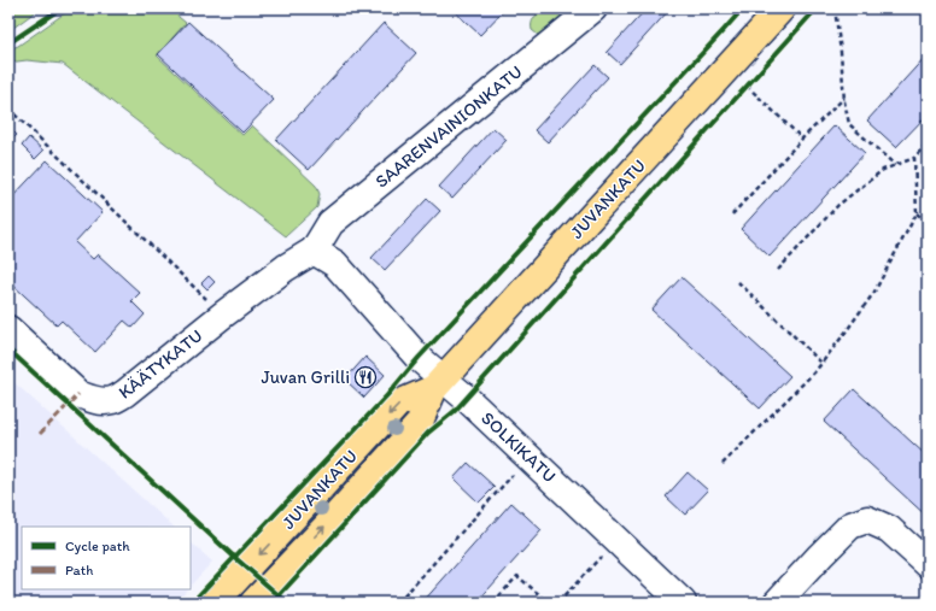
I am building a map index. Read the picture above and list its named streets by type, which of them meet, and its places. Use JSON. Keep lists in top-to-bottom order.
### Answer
{
  "streets": {
    "main road": ["JUVANKATU"],
    "street": ["SAARENVAINIONKATU", "KÄÄTYKATU", "SOLKIKATU"]
  },
  "crossings": [
    ["SAARENVAINIONKATU", "KÄÄTYKATU"],
    ["SAARENVAINIONKATU", "SOLKIKATU"],
    ["JUVANKATU", "SOLKIKATU"],
    ["KÄÄTYKATU", "SOLKIKATU"]
  ],
  "places": {
    "restaurant": ["Juvan Grilli"]
  },
  "legend": ["Cycle path", "Path"]
}
